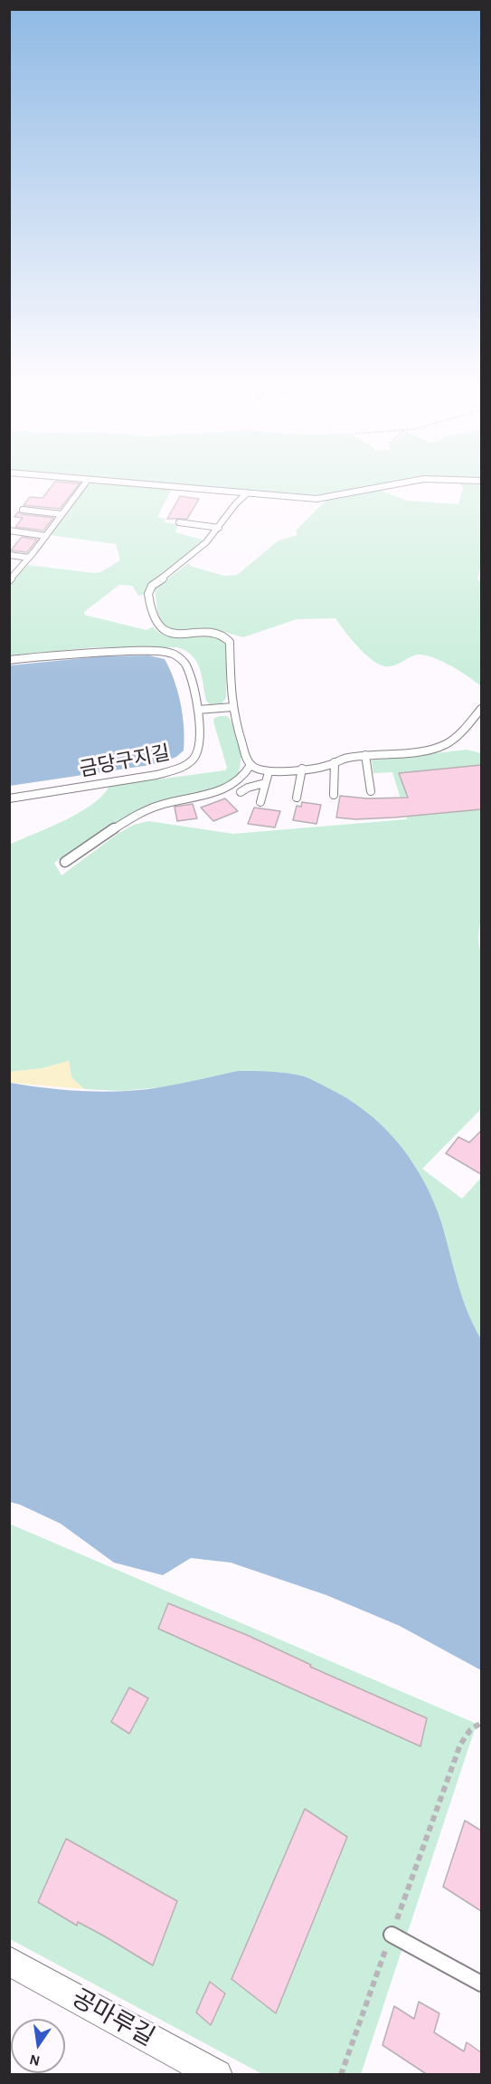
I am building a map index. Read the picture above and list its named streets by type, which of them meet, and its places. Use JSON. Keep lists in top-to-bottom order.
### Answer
{
  "streets": {
    "street": ["공마루길"],
    "lane": ["금당구지길"]
  },
  "north": "bottom"
}
